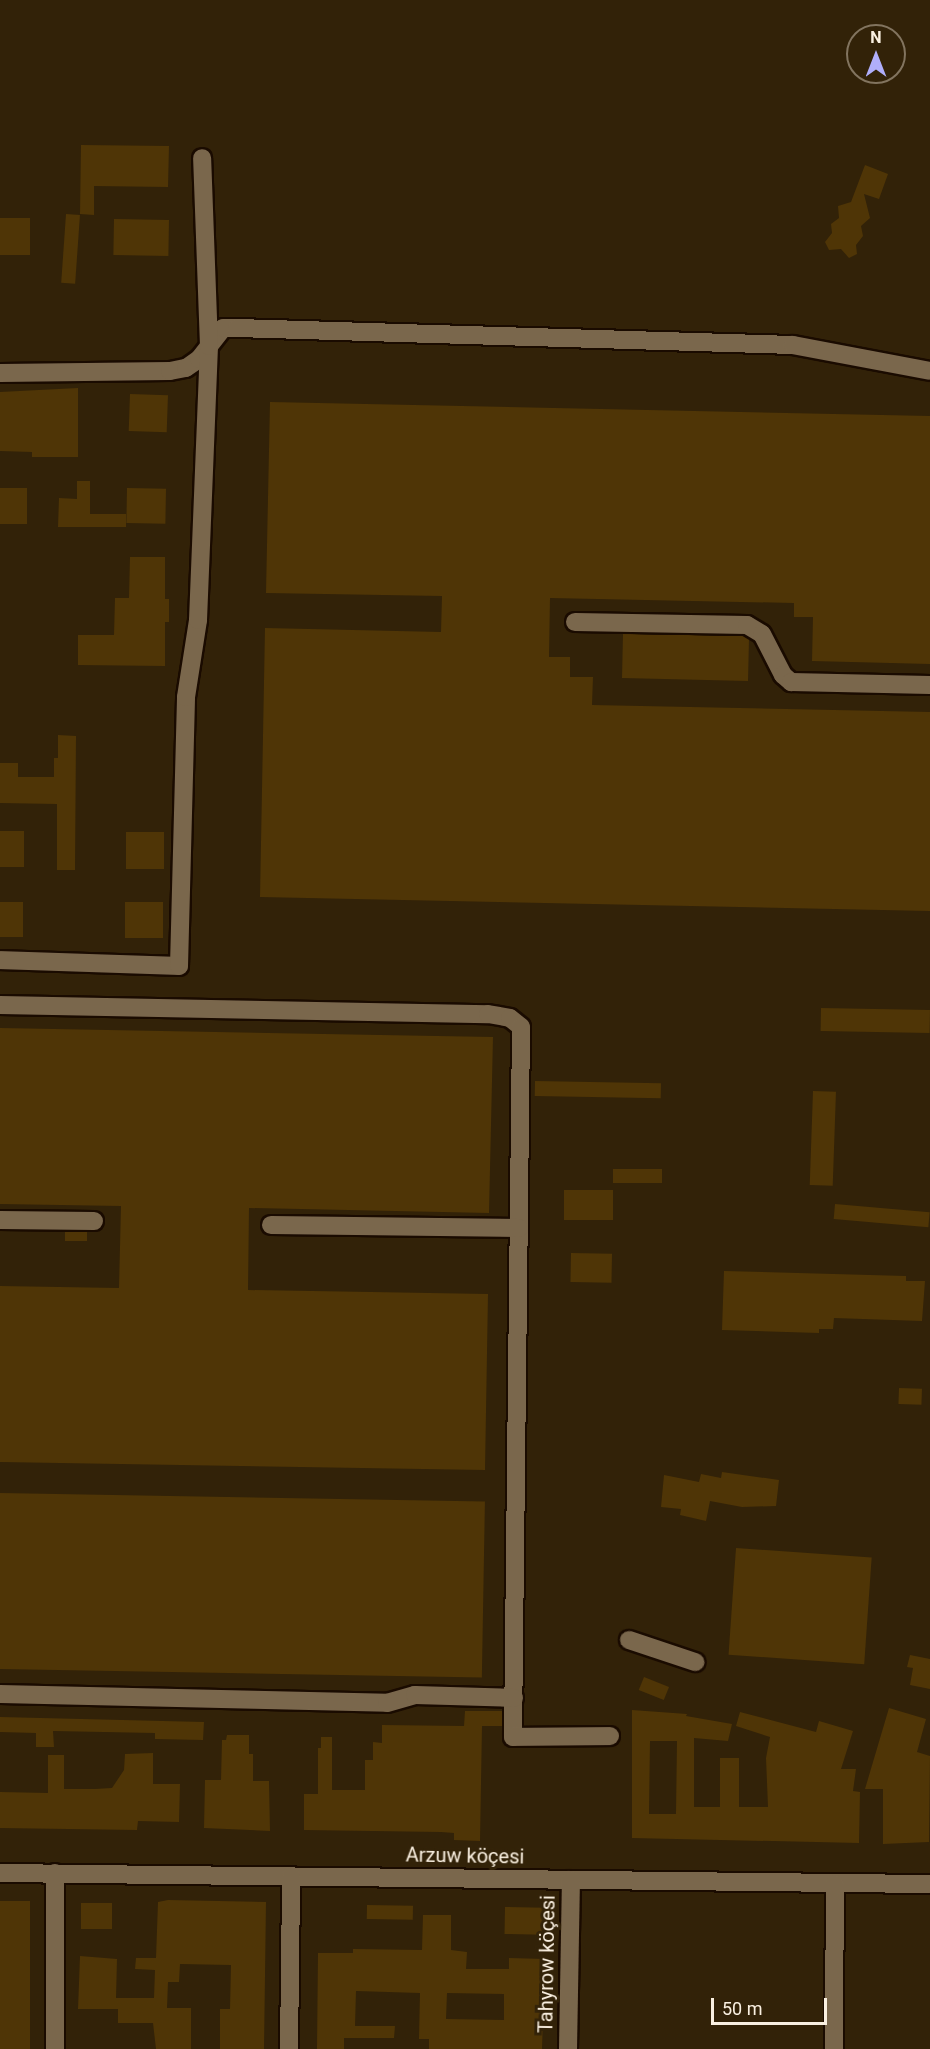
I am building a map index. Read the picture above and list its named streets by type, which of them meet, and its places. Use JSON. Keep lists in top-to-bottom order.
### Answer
{
  "streets": {
    "street": ["Arzuw köçesi", "Tahyrow köçesi"]
  },
  "crossings": [
    ["Arzuw köçesi", "Tahyrow köçesi"]
  ],
  "scale_bar": "50 m",
  "north": "top"
}
